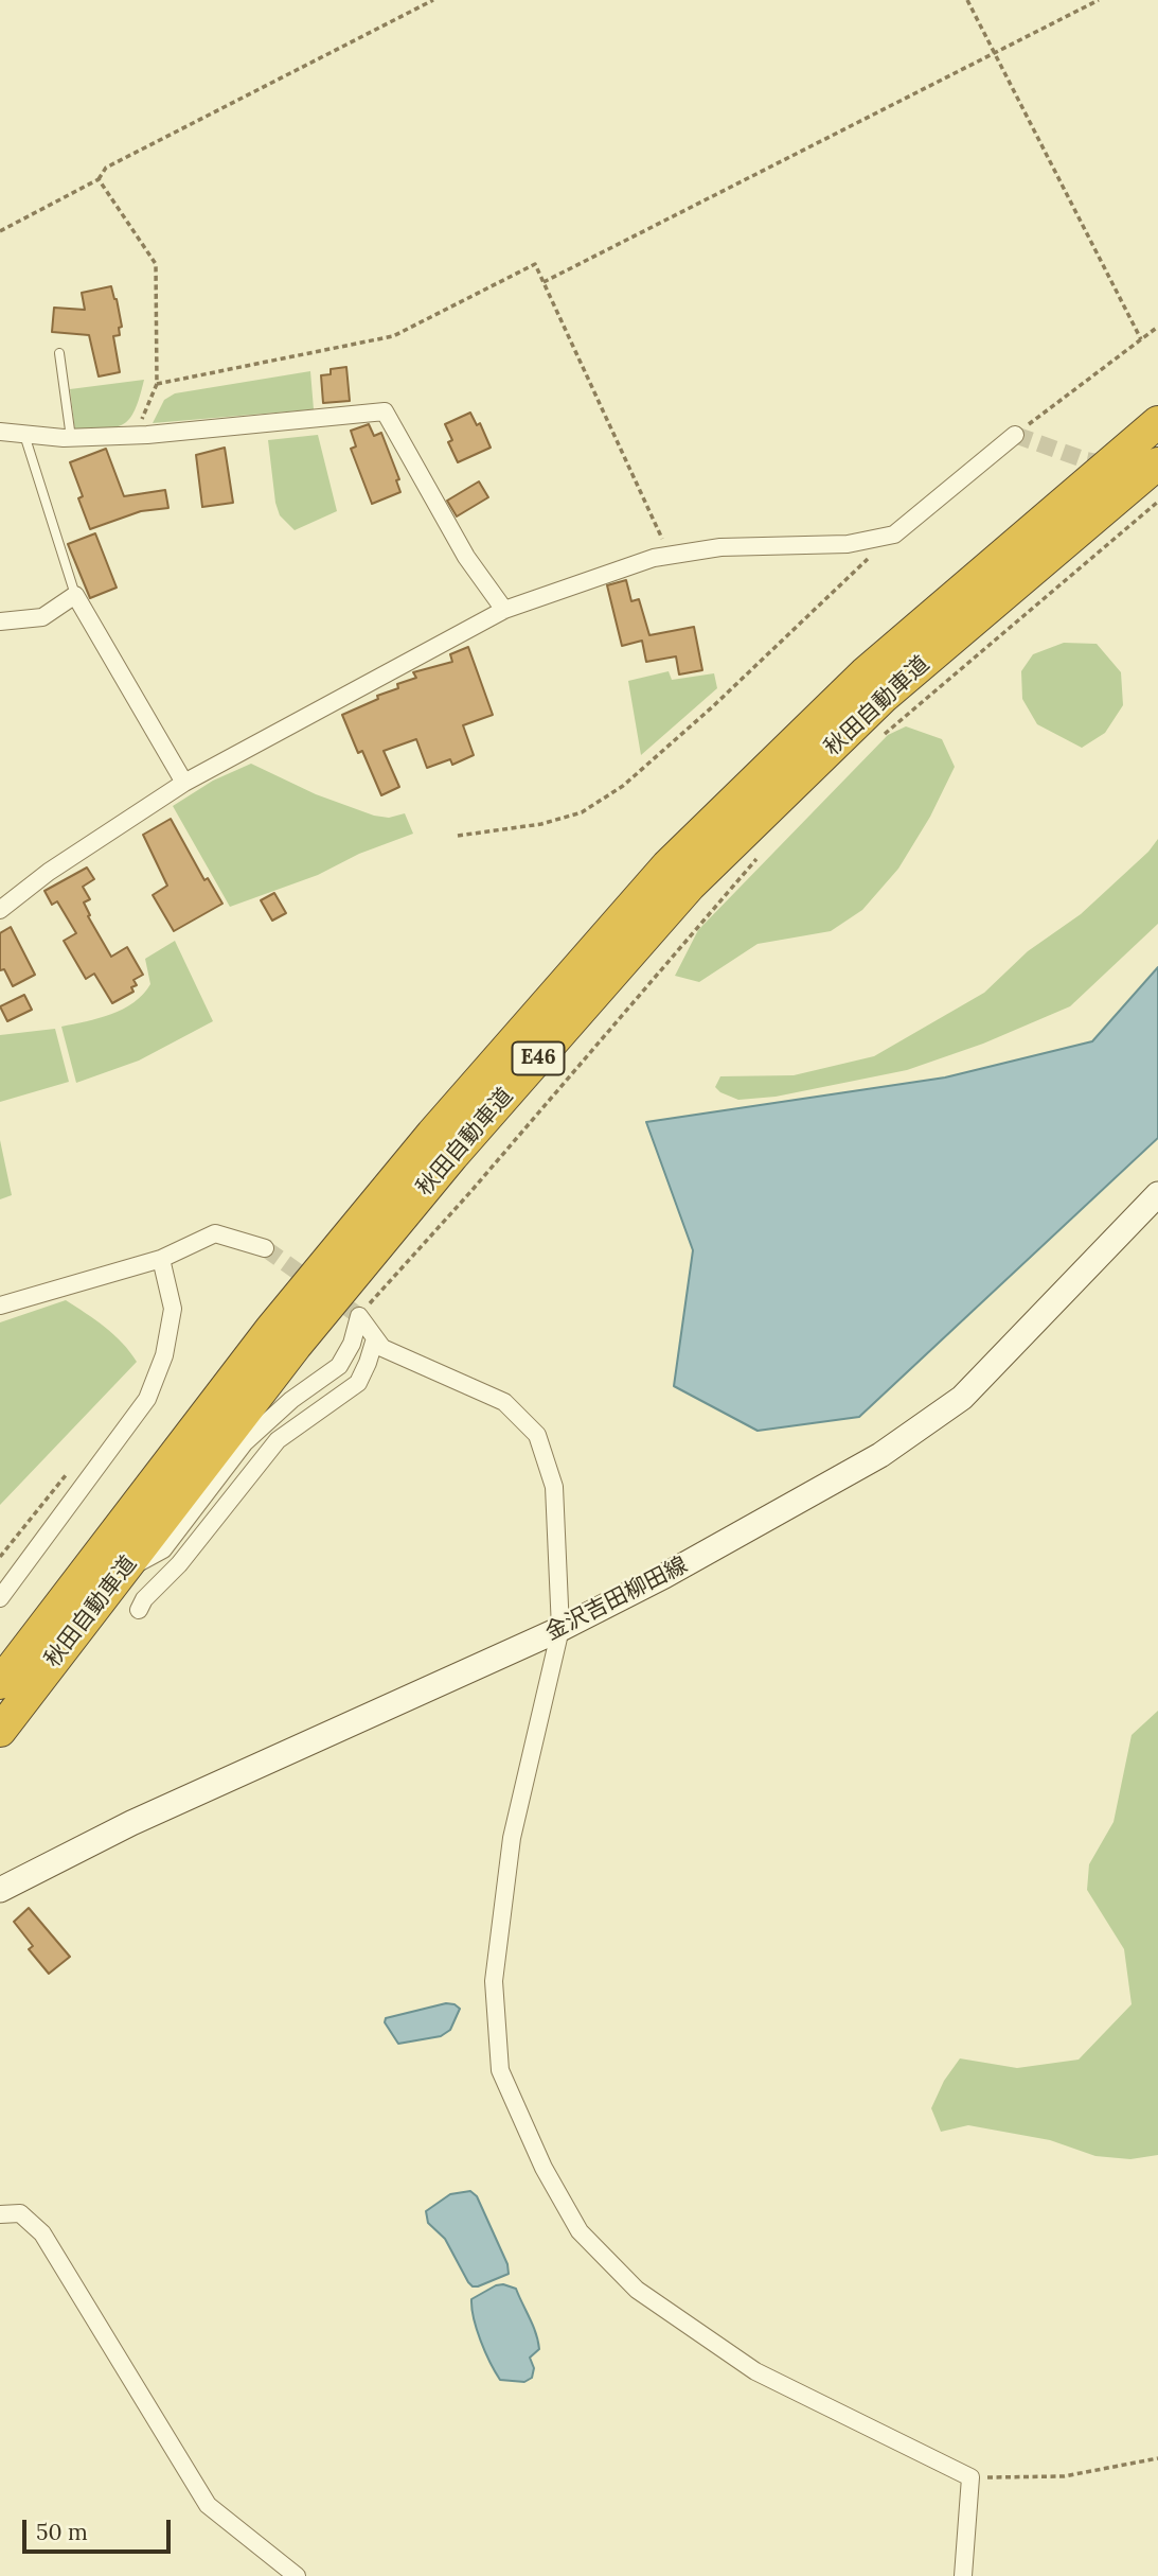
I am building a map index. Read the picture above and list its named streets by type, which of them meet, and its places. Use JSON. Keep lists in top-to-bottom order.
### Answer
{
  "streets": {
    "highway": ["秋田自動車道", "E46"],
    "main road": ["金沢吉田柳田線"]
  },
  "scale_bar": "50 m"
}
